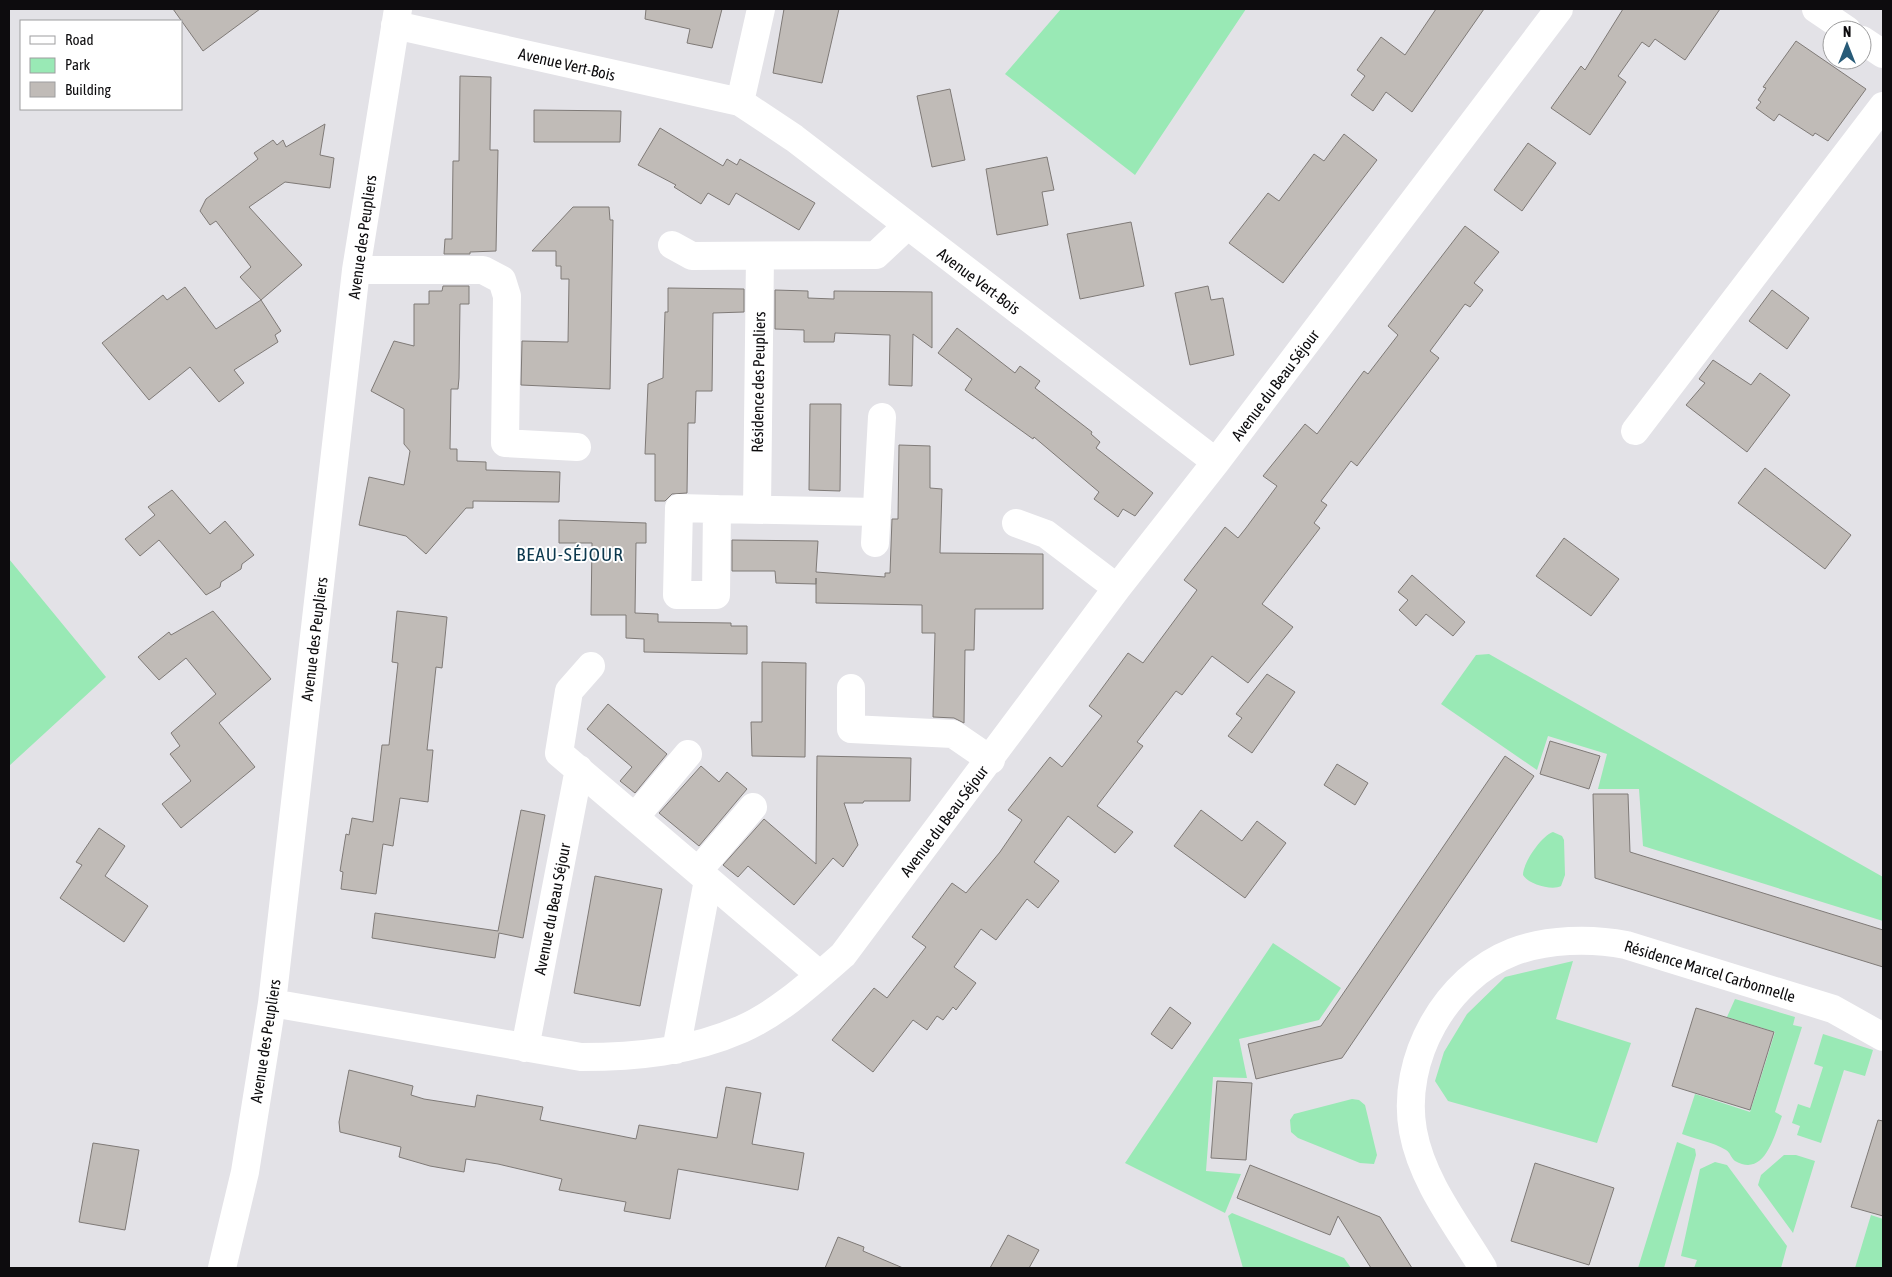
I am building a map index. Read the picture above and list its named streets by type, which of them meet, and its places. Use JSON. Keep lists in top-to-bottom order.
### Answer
{
  "streets": {
    "street": [
      "Avenue Vert-Bois",
      "Avenue des Peupliers",
      "Résidence des Peupliers",
      "Avenue du Beau Séjour",
      "Résidence Marcel Carbonnelle"
    ]
  },
  "crossings": [
    ["Avenue Vert-Bois", "Avenue des Peupliers"],
    ["Avenue Vert-Bois", "Avenue du Beau Séjour"],
    ["Avenue des Peupliers", "Avenue du Beau Séjour"]
  ],
  "districts": ["BEAU-SÉJOUR"],
  "legend": ["Road", "Park", "Building"],
  "north": "top"
}
